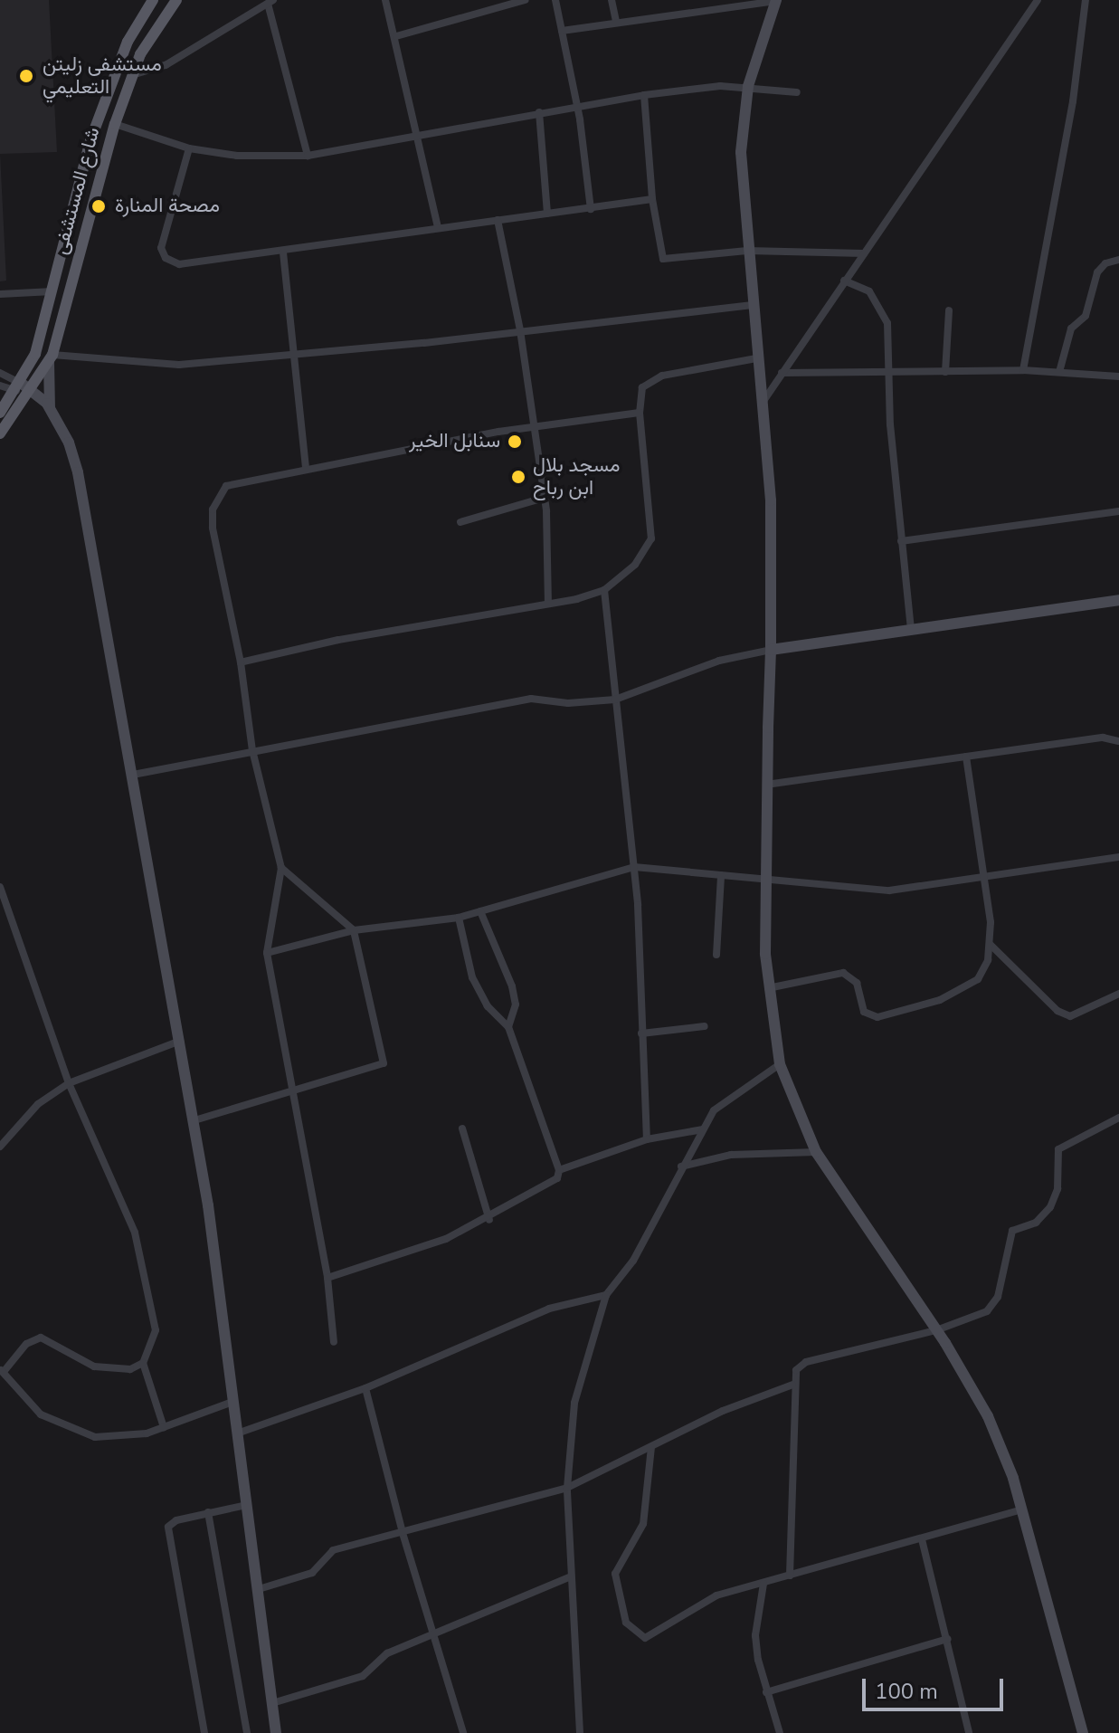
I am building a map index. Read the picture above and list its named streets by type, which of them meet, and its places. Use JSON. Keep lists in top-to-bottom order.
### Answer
{
  "streets": {
    "main road": ["شارع المستشفى"]
  },
  "places": [
    "مستشفى زليتن التعليمي",
    "مصحة المنارة",
    "سنابل الخير",
    "مسجد بلال ابن رباح"
  ],
  "scale_bar": "100 m"
}
